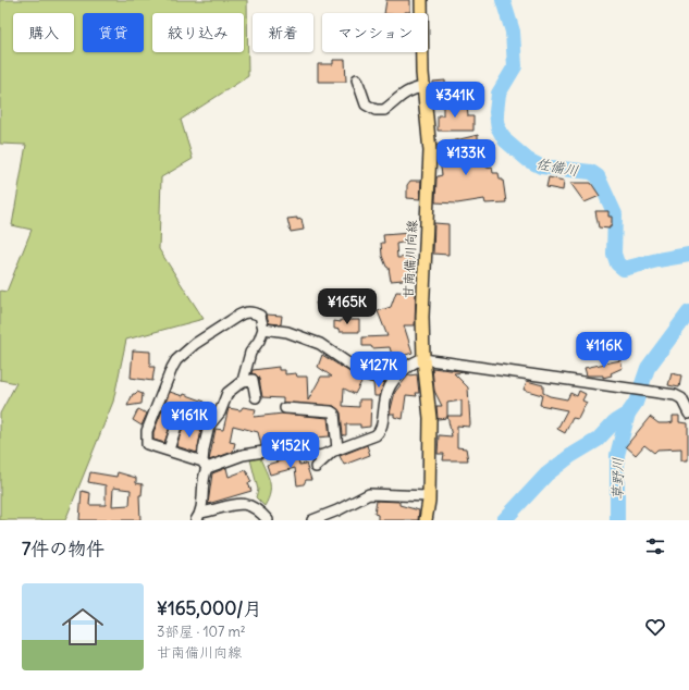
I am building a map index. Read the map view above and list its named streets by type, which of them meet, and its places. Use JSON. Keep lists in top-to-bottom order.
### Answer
{
  "streets": {
    "main road": ["甘南備川向線"]
  },
  "water": ["佐備川", "草野川"],
  "page": {
    "chip": [
      "購入",
      "賃貸",
      "絞り込み",
      "新着",
      "マンション"
    ],
    "price": [
      "¥341K",
      "¥133K",
      "¥165K",
      "¥116K",
      "¥127K",
      "¥161K",
      "¥152K"
    ],
    "heading": "7件の物件",
    "list": [
      {
        "name": "¥165,000/月",
        "note": "3部屋 · 107 m² · 甘南備川向線"
      }
    ]
  }
}
